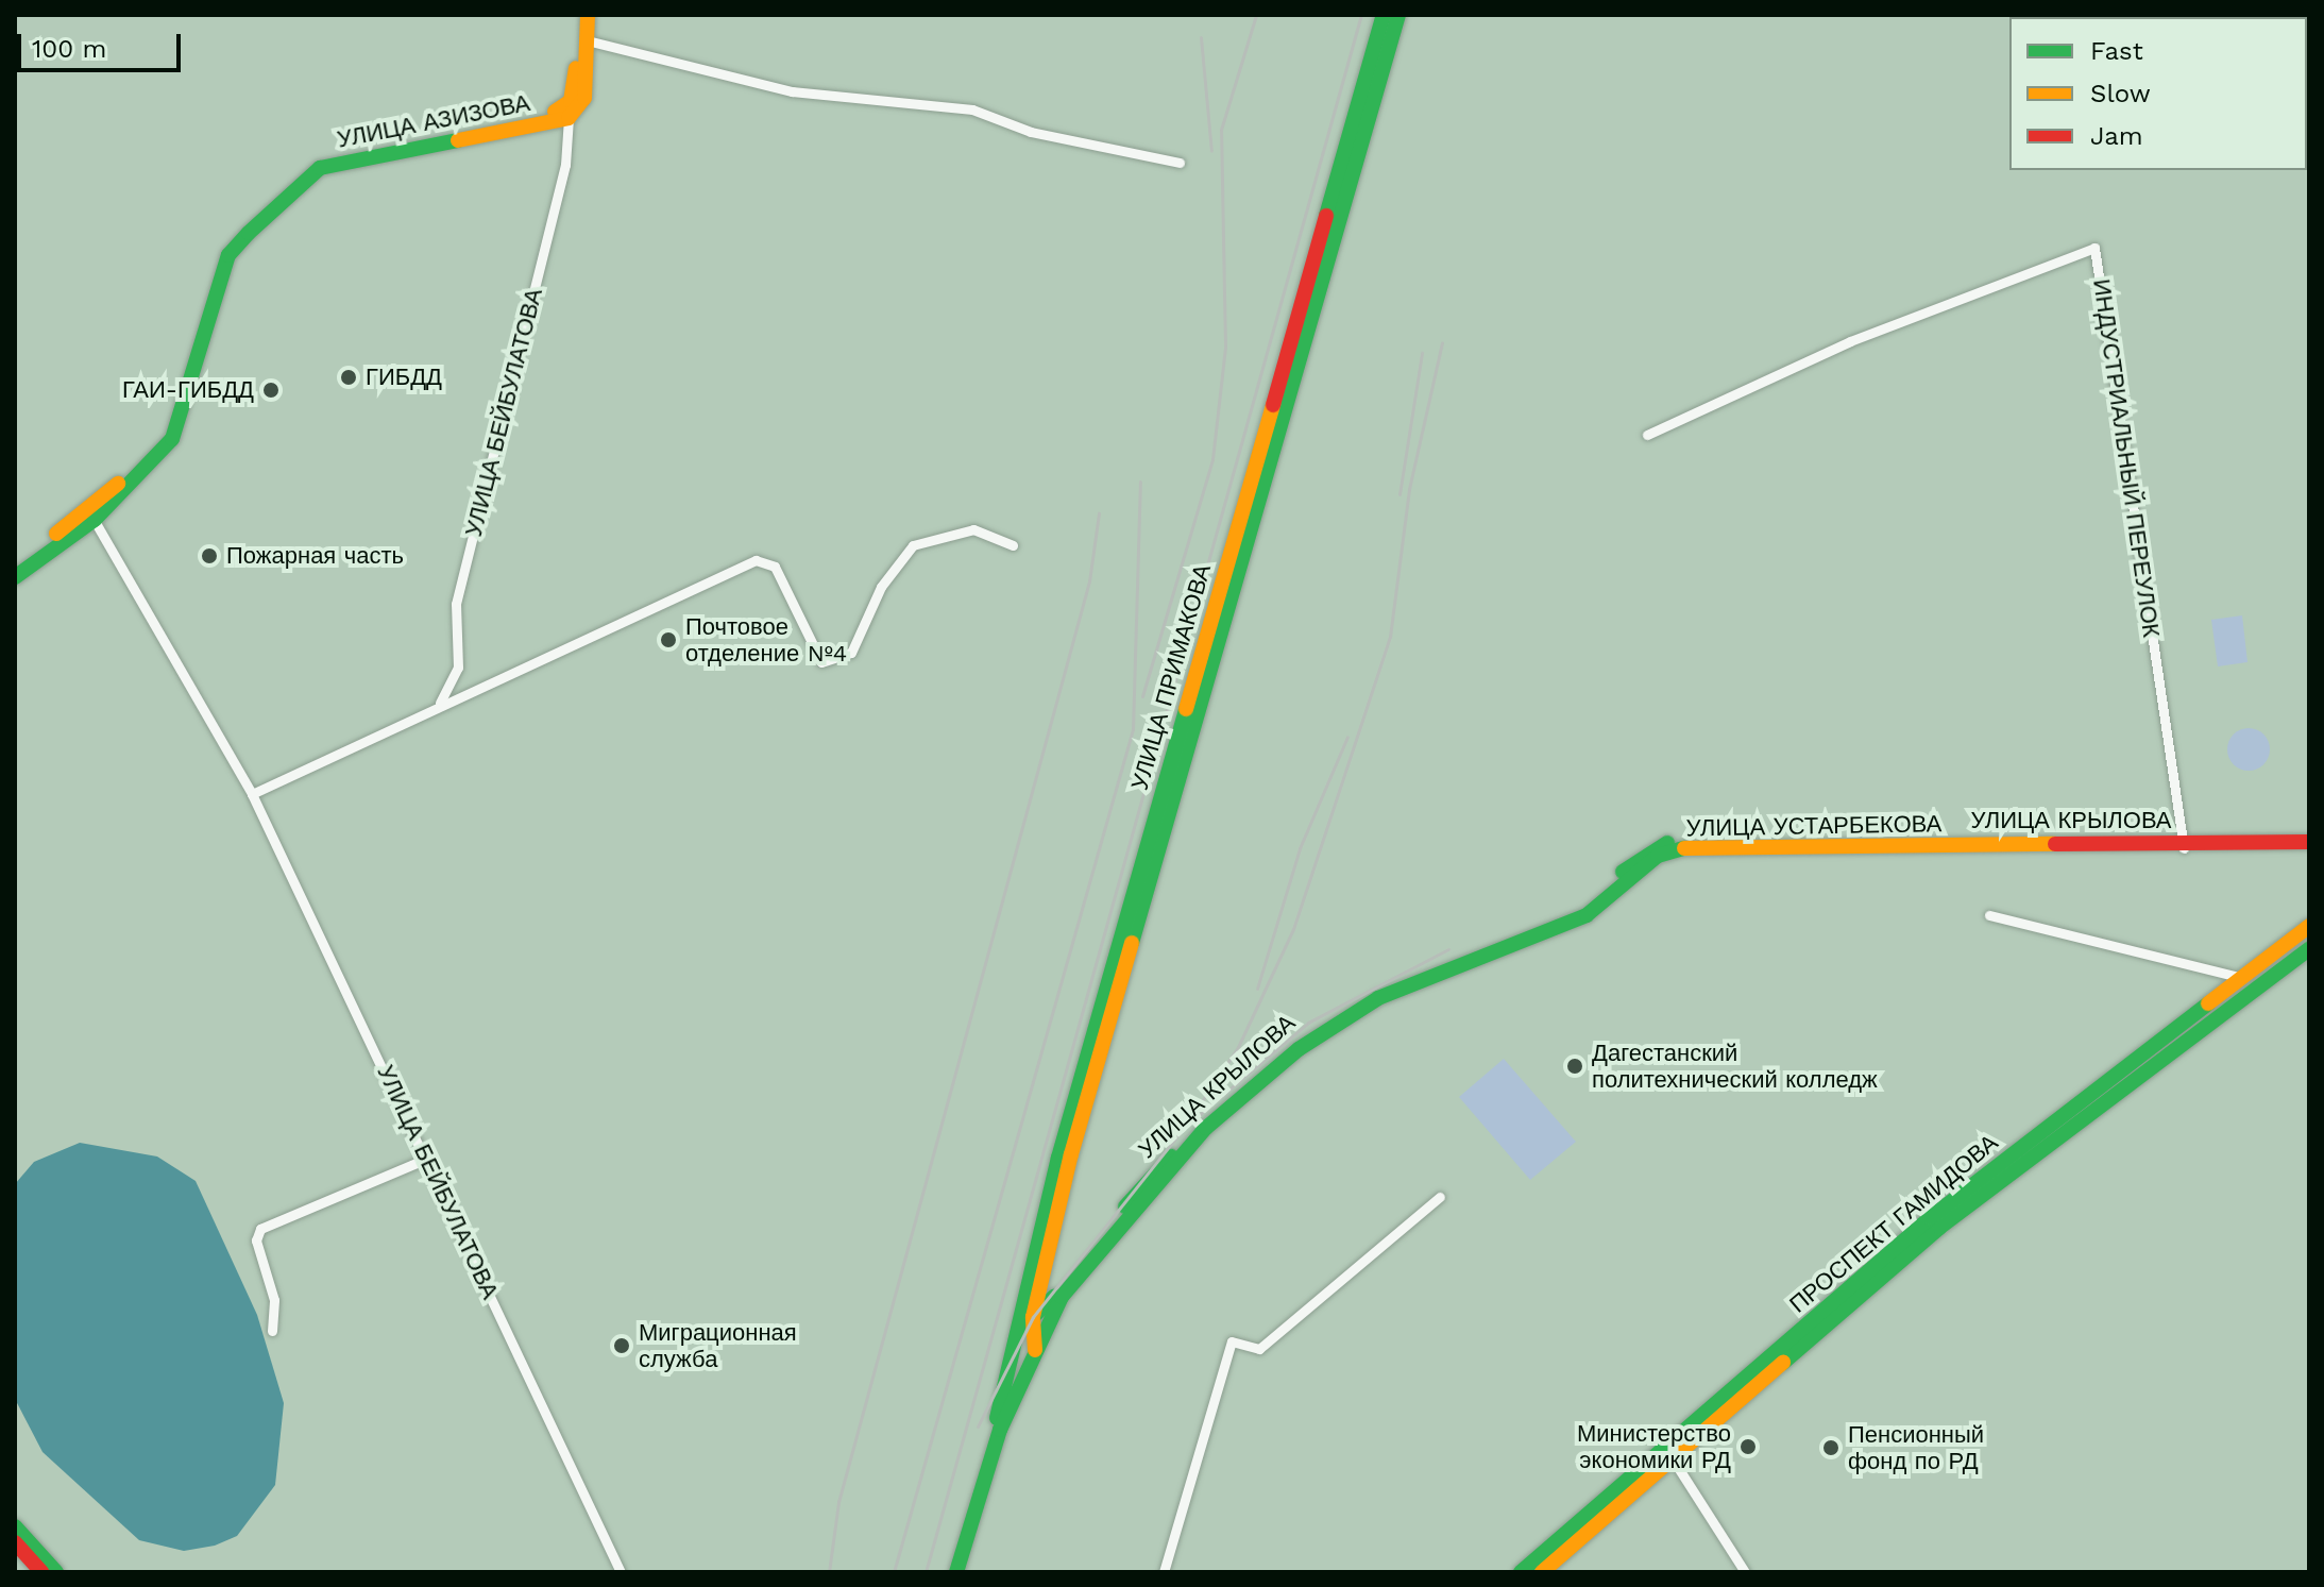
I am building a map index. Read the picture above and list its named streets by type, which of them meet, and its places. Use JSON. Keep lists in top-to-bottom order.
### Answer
{
  "streets": {
    "main road": [
      "УЛИЦА АЗИЗОВА",
      "УЛИЦА ПРИМАКОВА",
      "УЛИЦА КРЫЛОВА",
      "УЛИЦА УСТАРБЕКОВА",
      "ПРОСПЕКТ ГАМИДОВА"
    ],
    "street": ["УЛИЦА БЕЙБУЛАТОВА", "ИНДУСТРИАЛЬНЫЙ ПЕРЕУЛОК"]
  },
  "crossings": [
    ["УЛИЦА АЗИЗОВА", "УЛИЦА БЕЙБУЛАТОВА"],
    ["ИНДУСТРИАЛЬНЫЙ ПЕРЕУЛОК", "УЛИЦА КРЫЛОВА"],
    ["ИНДУСТРИАЛЬНЫЙ ПЕРЕУЛОК", "УЛИЦА УСТАРБЕКОВА"],
    ["УЛИЦА ПРИМАКОВА", "УЛИЦА КРЫЛОВА"],
    ["УЛИЦА КРЫЛОВА", "УЛИЦА УСТАРБЕКОВА"]
  ],
  "places": [
    "ГИБДД",
    "ГАИ-ГИБДД",
    "Пожарная часть",
    "Почтовое отделение №4",
    "Дагестанский политехнический колледж",
    "Миграционная служба",
    "Министерство экономики РД",
    "Пенсионный фонд по РД"
  ],
  "legend": ["Fast", "Slow", "Jam"],
  "scale_bar": "100 m"
}
